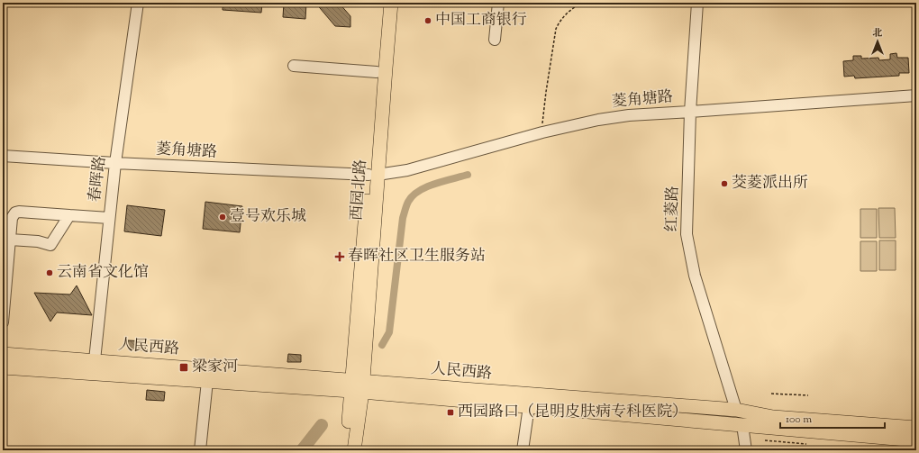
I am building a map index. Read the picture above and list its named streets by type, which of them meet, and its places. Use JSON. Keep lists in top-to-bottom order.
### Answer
{
  "streets": {
    "main road": ["西园北路", "人民西路"],
    "street": ["菱角塘路", "春晖路", "红菱路"]
  },
  "crossings": [
    ["菱角塘路", "春晖路"],
    ["菱角塘路", "西园北路"],
    ["菱角塘路", "红菱路"],
    ["春晖路", "人民西路"],
    ["西园北路", "人民西路"],
    ["红菱路", "人民西路"]
  ],
  "places": {
    "other": [
      "中国工商银行",
      "茭菱派出所",
      "壹号欢乐城",
      "云南省文化馆"
    ],
    "health": ["春晖社区卫生服务站"],
    "transit": ["梁家河", "西园路口（昆明皮肤病专科医院）"]
  },
  "scale_bar": "100 m",
  "north": "top"
}
